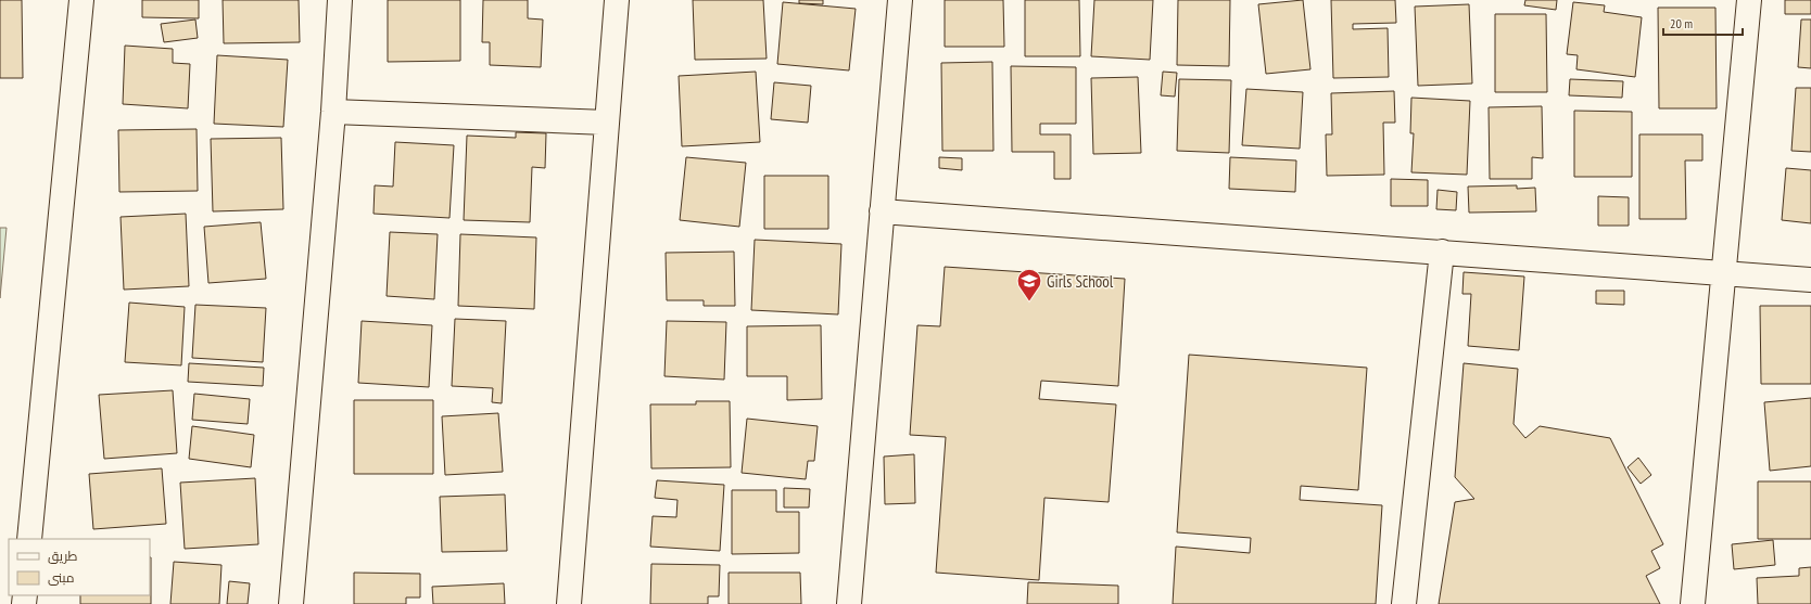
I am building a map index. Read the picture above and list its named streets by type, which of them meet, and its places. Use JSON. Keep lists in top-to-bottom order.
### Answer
{
  "places": {
    "school or university": ["Girls School"]
  },
  "legend": ["طريق", "مبنى"],
  "scale_bar": "20 m"
}
